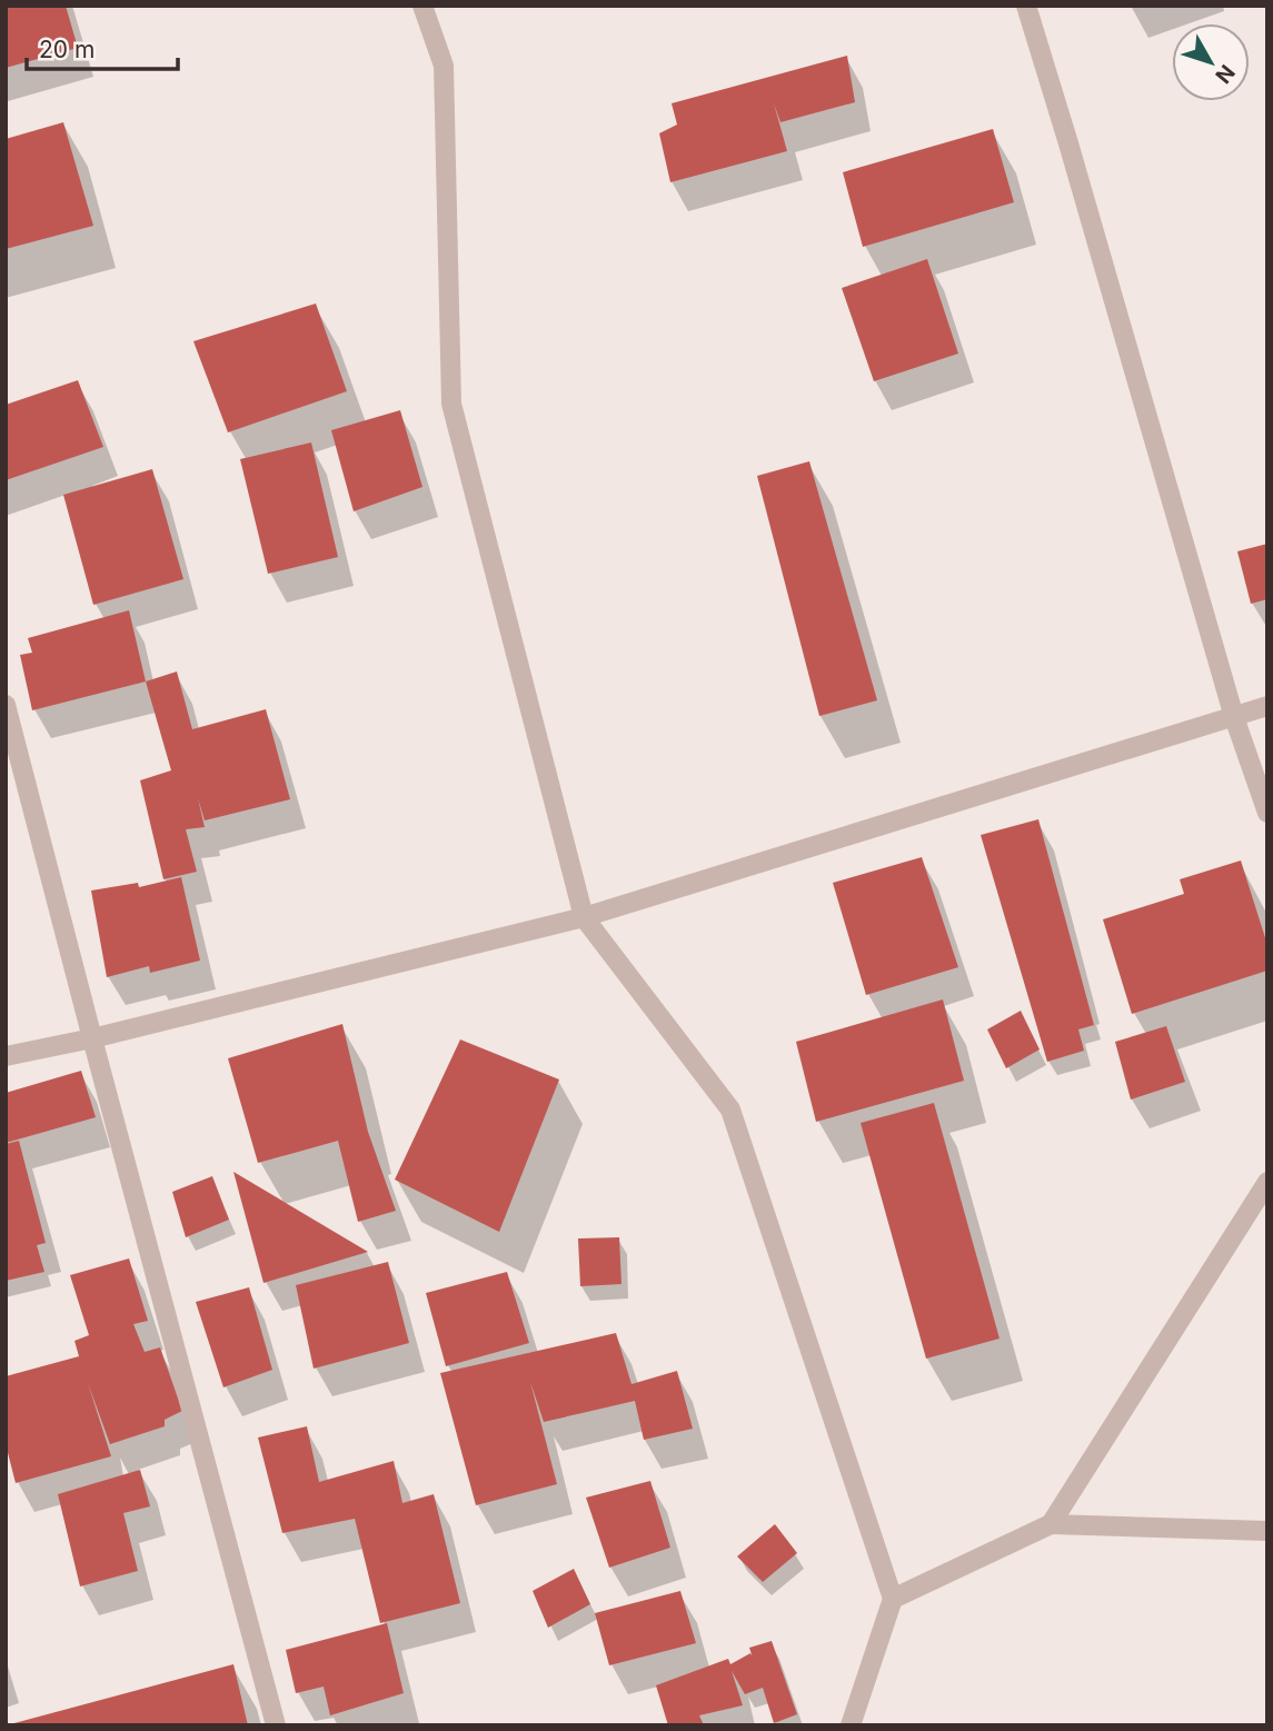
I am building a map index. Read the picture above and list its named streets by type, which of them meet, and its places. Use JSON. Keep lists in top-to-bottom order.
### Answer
{
  "scale_bar": "20 m",
  "north": "bottom right"
}
